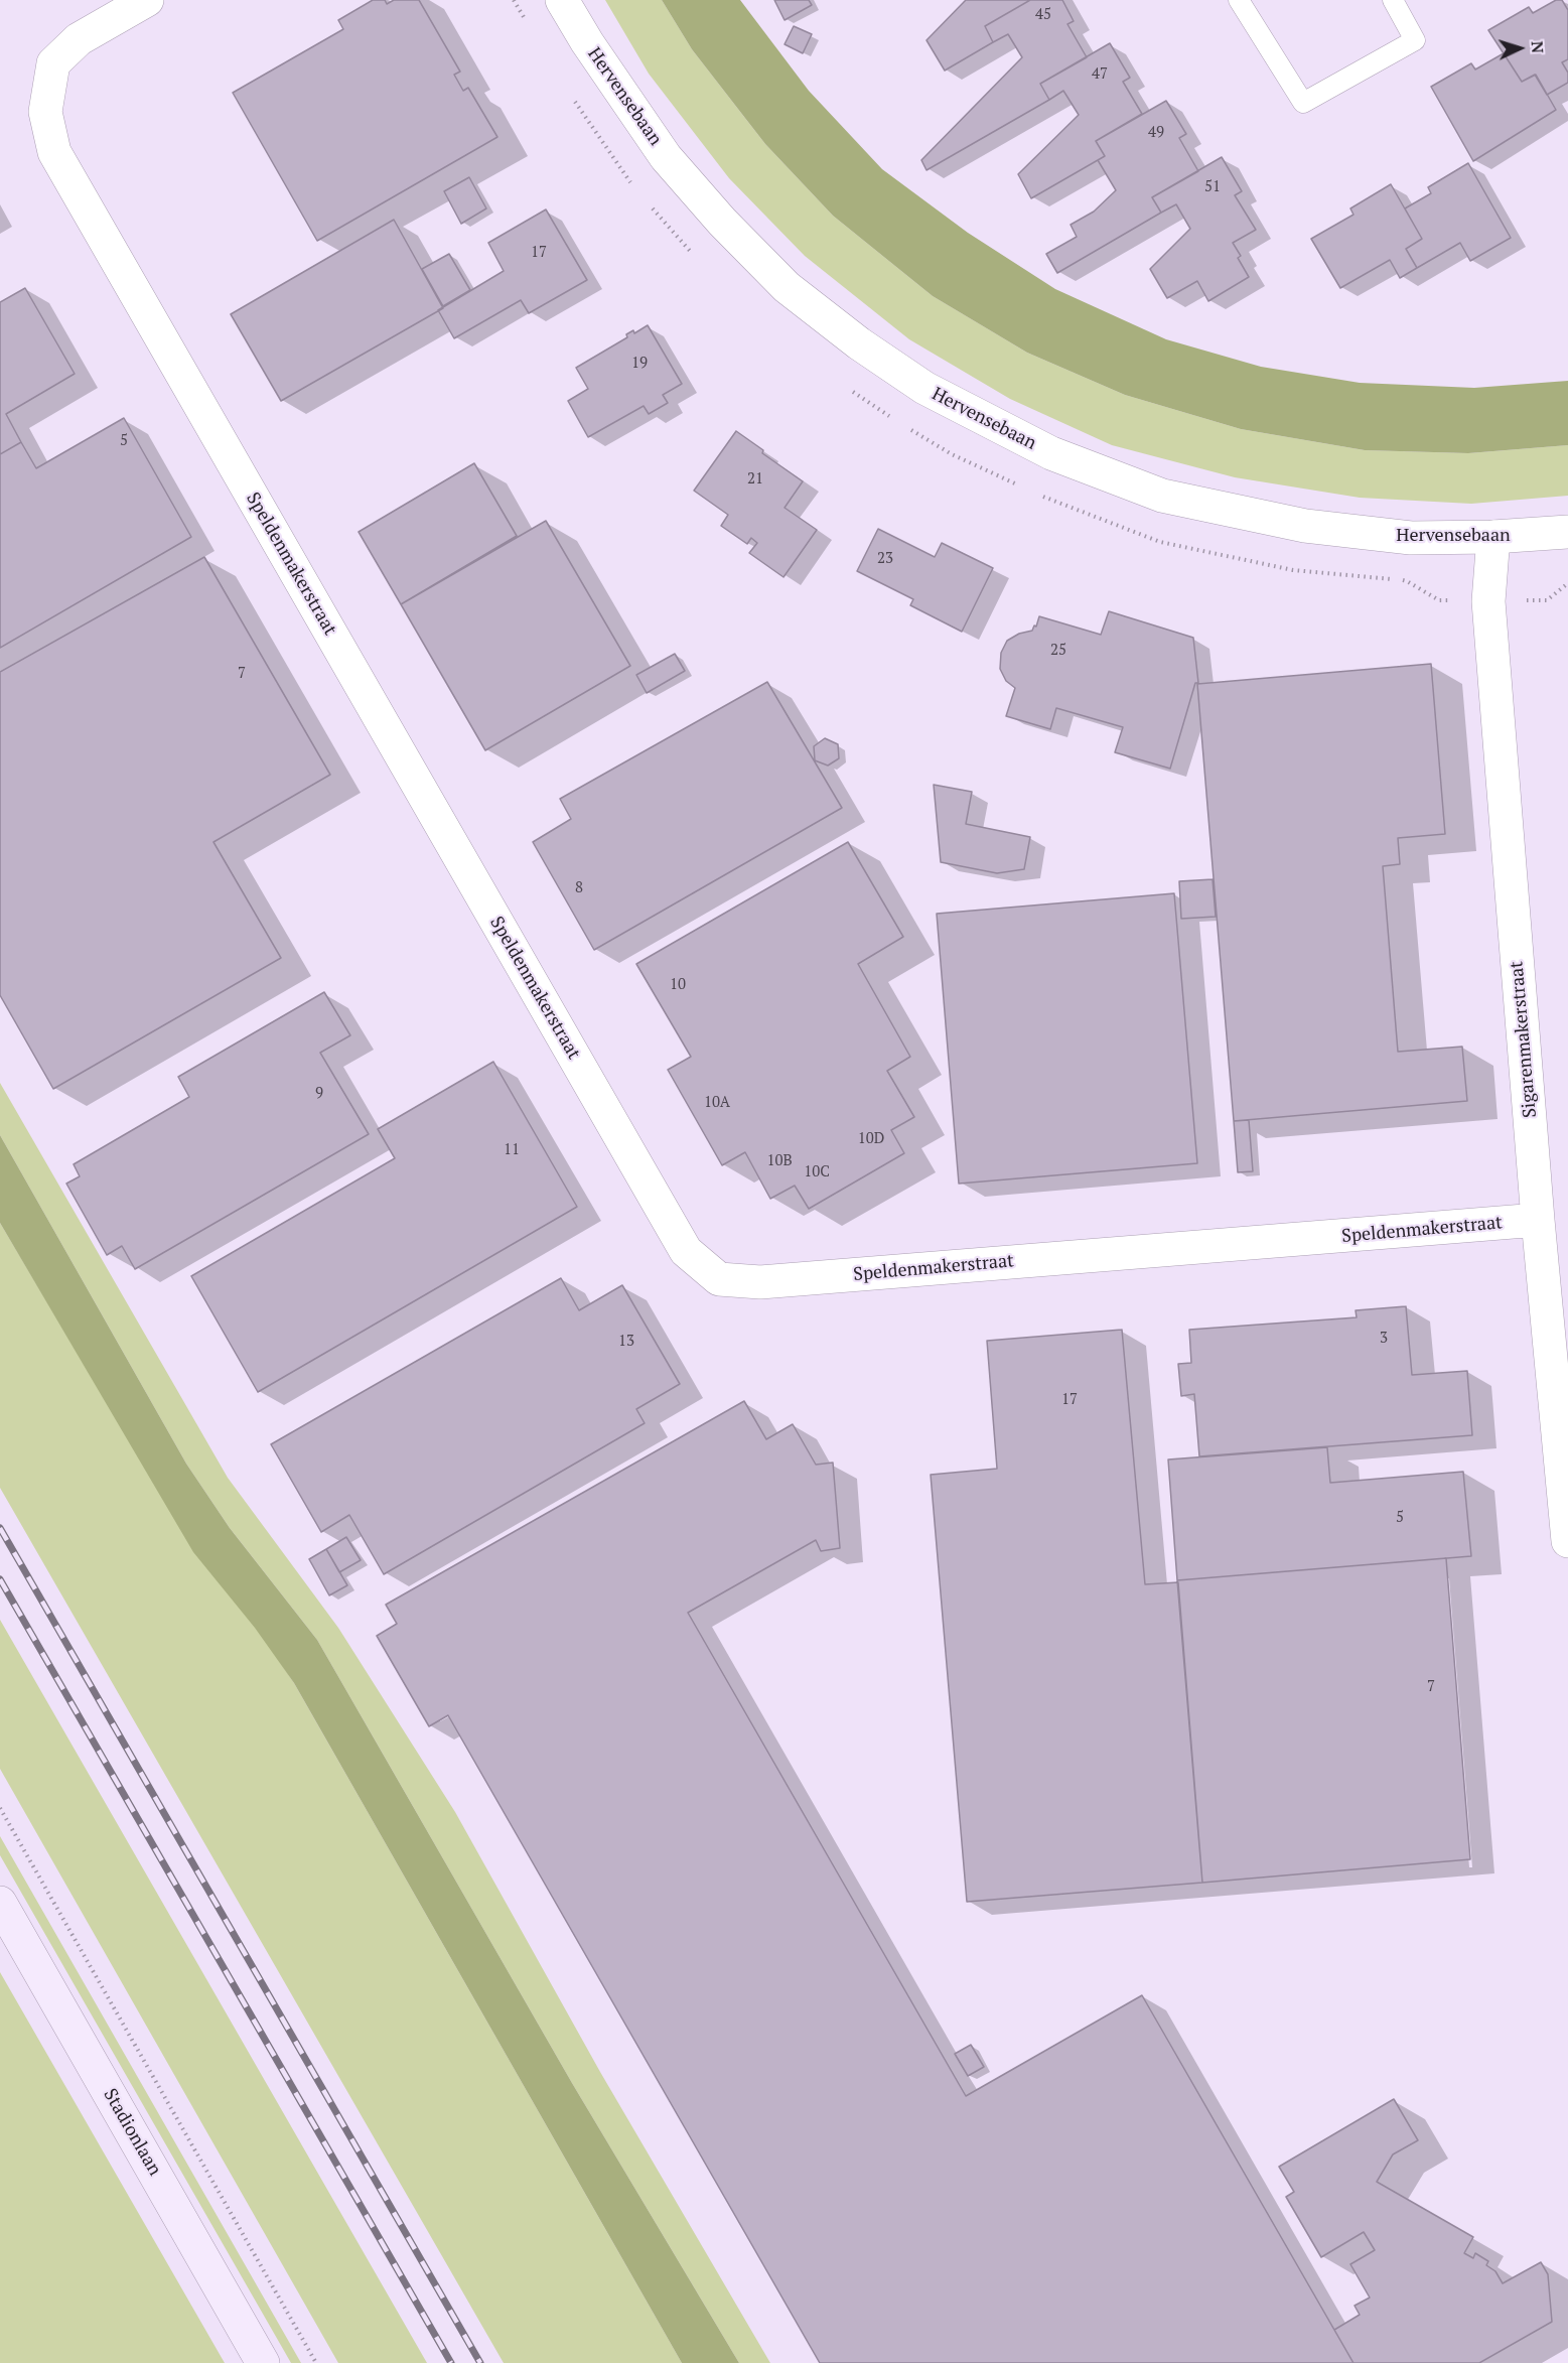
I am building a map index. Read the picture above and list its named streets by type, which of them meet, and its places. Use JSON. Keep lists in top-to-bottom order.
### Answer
{
  "streets": {
    "main road": ["Stadionlaan"],
    "street": ["Hervensebaan", "Speldenmakerstraat", "Sigarenmakerstraat"]
  },
  "crossings": [
    ["Hervensebaan", "Sigarenmakerstraat"],
    ["Speldenmakerstraat", "Sigarenmakerstraat"]
  ],
  "house_numbers": [
    "45",
    "47",
    "49",
    "51",
    "17",
    "19",
    "5",
    "21",
    "23",
    "25",
    "7",
    "8",
    "10",
    "9",
    "10A",
    "10D",
    "11",
    "10B",
    "10C",
    "3",
    "13",
    "17",
    "5",
    "7"
  ],
  "north": "right"
}
